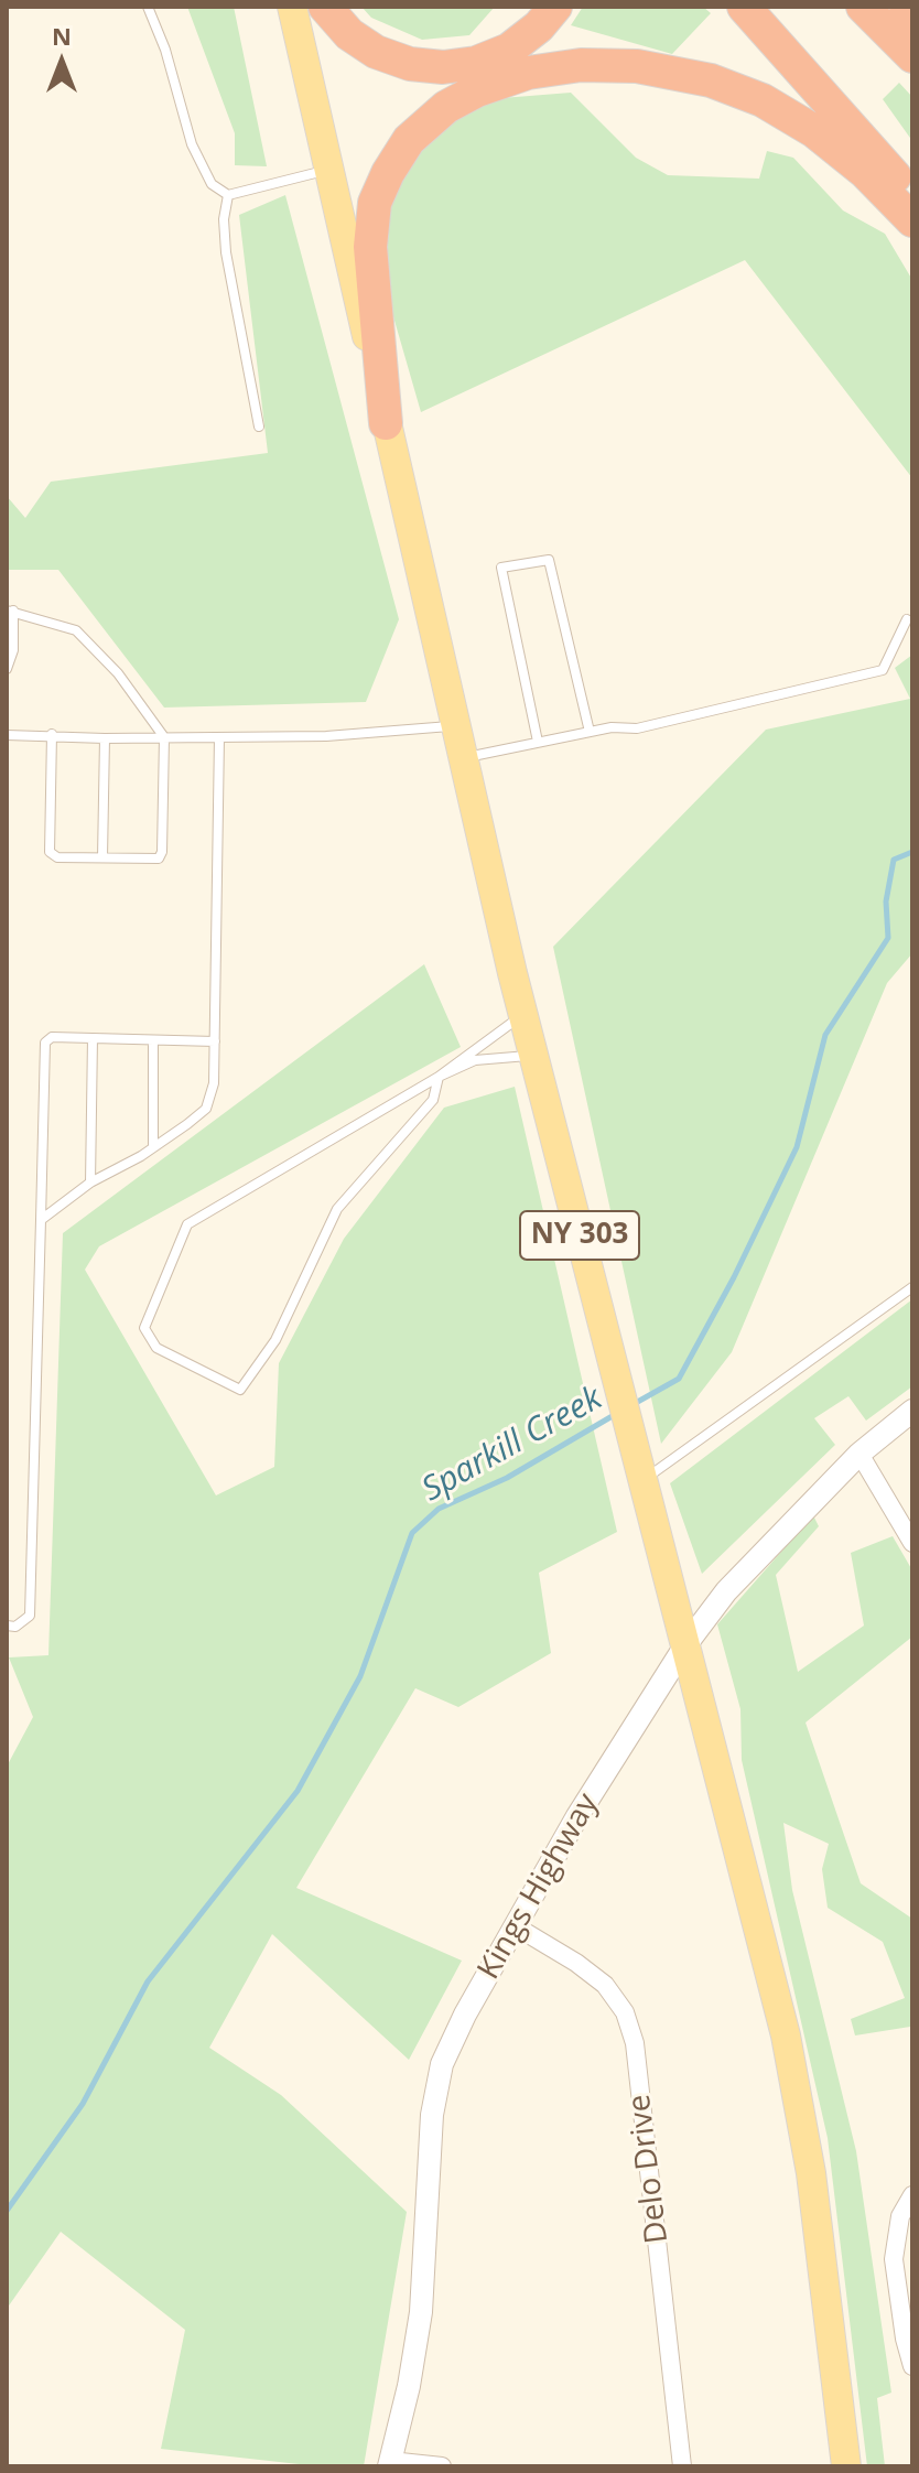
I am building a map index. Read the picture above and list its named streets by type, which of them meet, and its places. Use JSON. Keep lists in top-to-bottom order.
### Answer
{
  "streets": {
    "main road": ["NY 303"],
    "street": ["Kings Highway", "Delo Drive"]
  },
  "crossings": [
    ["NY 303", "Kings Highway"],
    ["Kings Highway", "Delo Drive"]
  ],
  "water": ["Sparkill Creek"],
  "north": "top"
}
